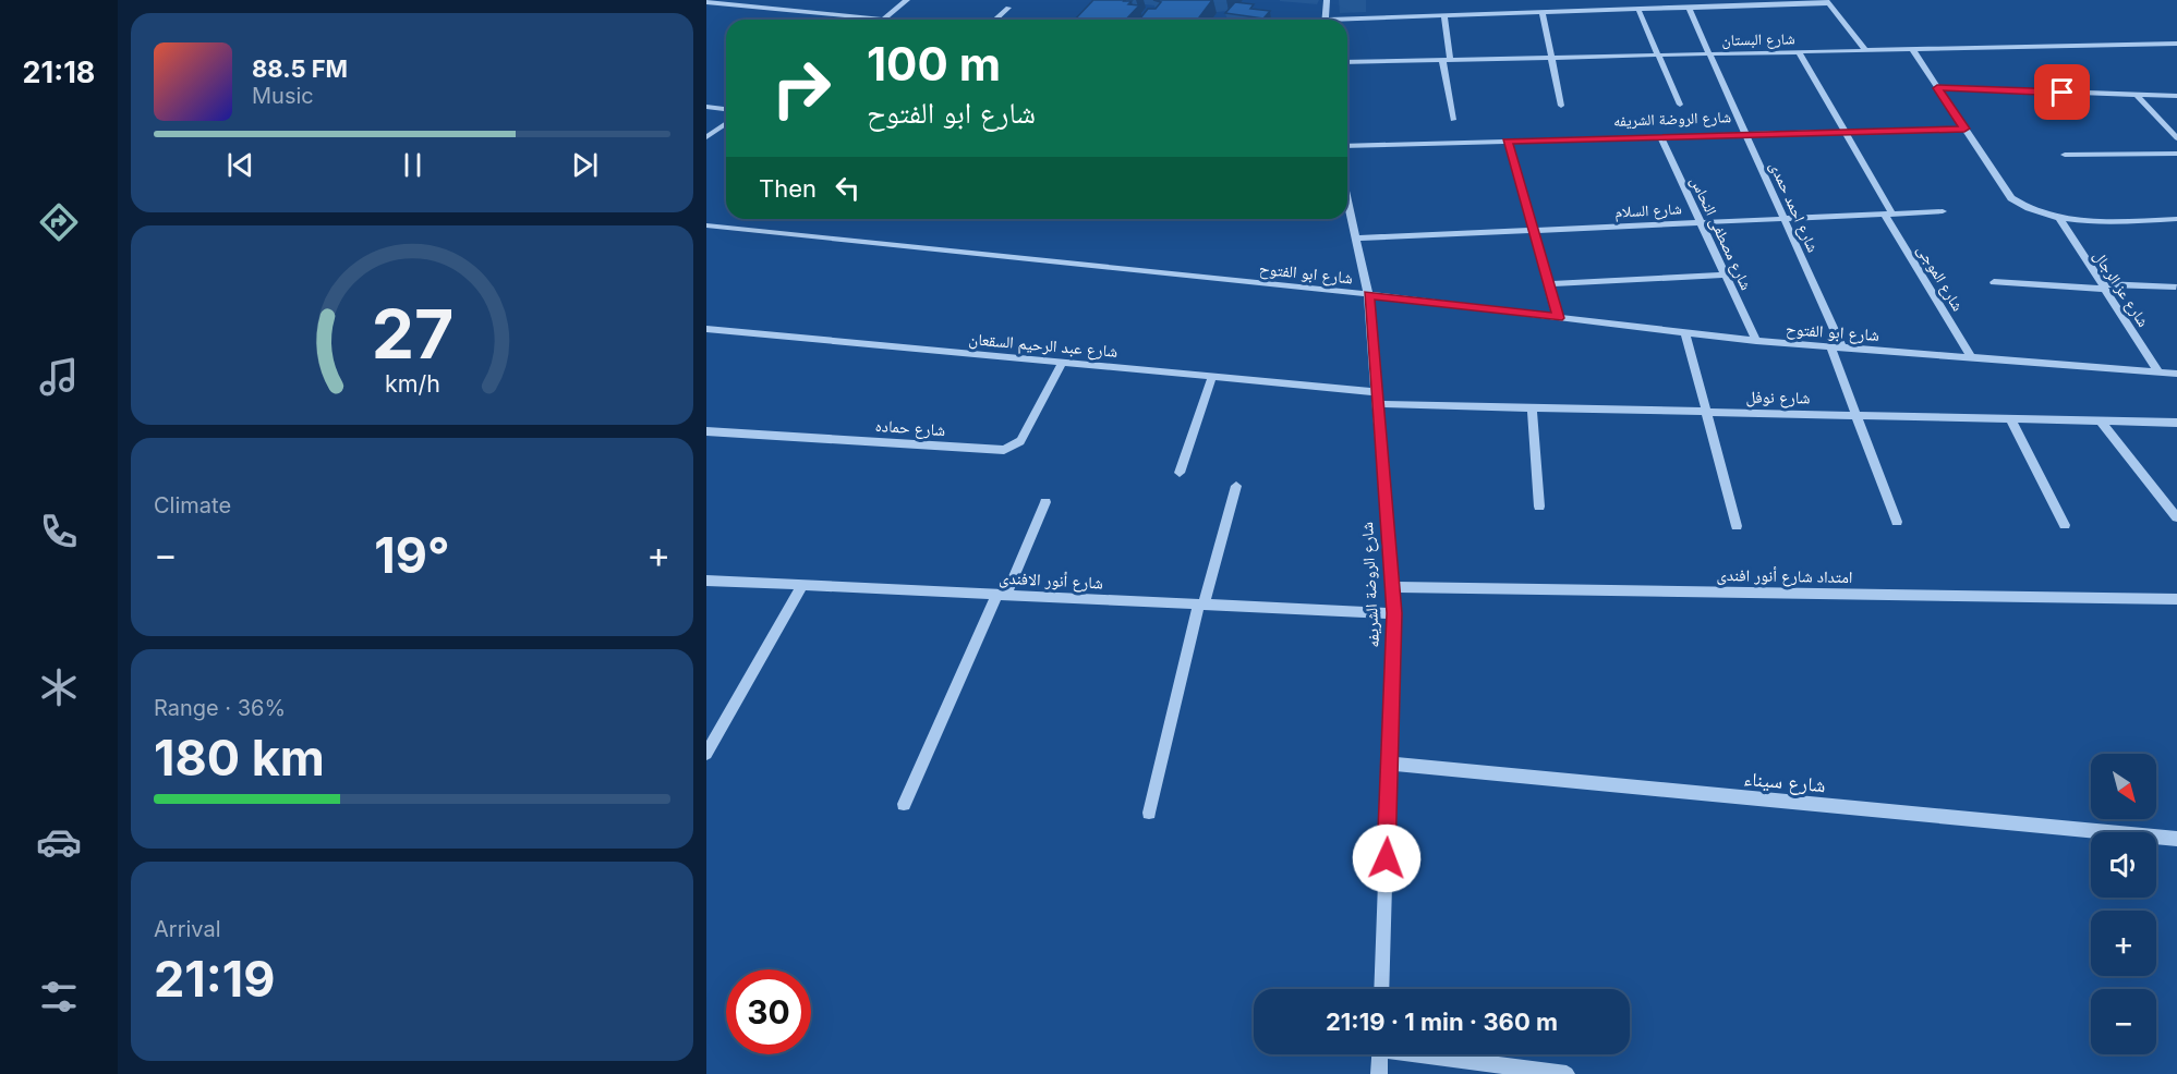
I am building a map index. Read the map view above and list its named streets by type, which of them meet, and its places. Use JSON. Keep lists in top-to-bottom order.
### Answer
{
  "streets": {
    "street": [
      "شارع البستان",
      "شارع الروضة الشريفه",
      "شارع احمد حمدى",
      "شارع السلام",
      "شارع مصطفى النحاس",
      "شارع ابو الفتوح",
      "شارع الموجى",
      "شارع عز الرجال",
      "شارع عبد الرحيم السقعان",
      "شارع نوفل",
      "شارع حماده",
      "امتداد شارع أنور افندى",
      "شارع أنور الافندى",
      "شارع سيناء"
    ]
  },
  "crossings": [
    ["شارع البستان", "شارع احمد حمدى"],
    ["شارع البستان", "شارع الموجى"],
    ["شارع الروضة الشريفه", "شارع احمد حمدى"],
    ["شارع الروضة الشريفه", "شارع السلام"],
    ["شارع الروضة الشريفه", "شارع مصطفى النحاس"],
    ["شارع الروضة الشريفه", "شارع ابو الفتوح"],
    ["شارع الروضة الشريفه", "شارع الموجى"],
    ["شارع الروضة الشريفه", "شارع عبد الرحيم السقعان"],
    ["شارع الروضة الشريفه", "شارع نوفل"],
    ["شارع الروضة الشريفه", "امتداد شارع أنور افندى"],
    ["شارع الروضة الشريفه", "شارع أنور الافندى"],
    ["شارع الروضة الشريفه", "شارع سيناء"],
    ["شارع احمد حمدى", "شارع السلام"],
    ["شارع احمد حمدى", "شارع ابو الفتوح"],
    ["شارع السلام", "شارع مصطفى النحاس"],
    ["شارع السلام", "شارع الموجى"],
    ["شارع مصطفى النحاس", "شارع ابو الفتوح"],
    ["شارع ابو الفتوح", "شارع الموجى"],
    ["شارع ابو الفتوح", "شارع عز الرجال"],
    ["شارع عبد الرحيم السقعان", "شارع نوفل"],
    ["شارع عبد الرحيم السقعان", "شارع حماده"]
  ],
  "north": "bottom right",
  "page": {
    "tabs": "21:18",
    "turn": ["100 m", "شارع ابو الفتوح"],
    "song": ["88.5 FM", "Music"],
    "then": "Then",
    "tile": [
      "Climate",
      ["Range · 36%", "180 km"],
      ["Arrival", "21:19"]
    ],
    "heat": ["−", "19°", "+"],
    "map_buttons": ["+", "−"],
    "limit": "30",
    "trip": "21:19 · 1 min · 360 m",
    "gauge": ["27", "km/h"]
  }
}
